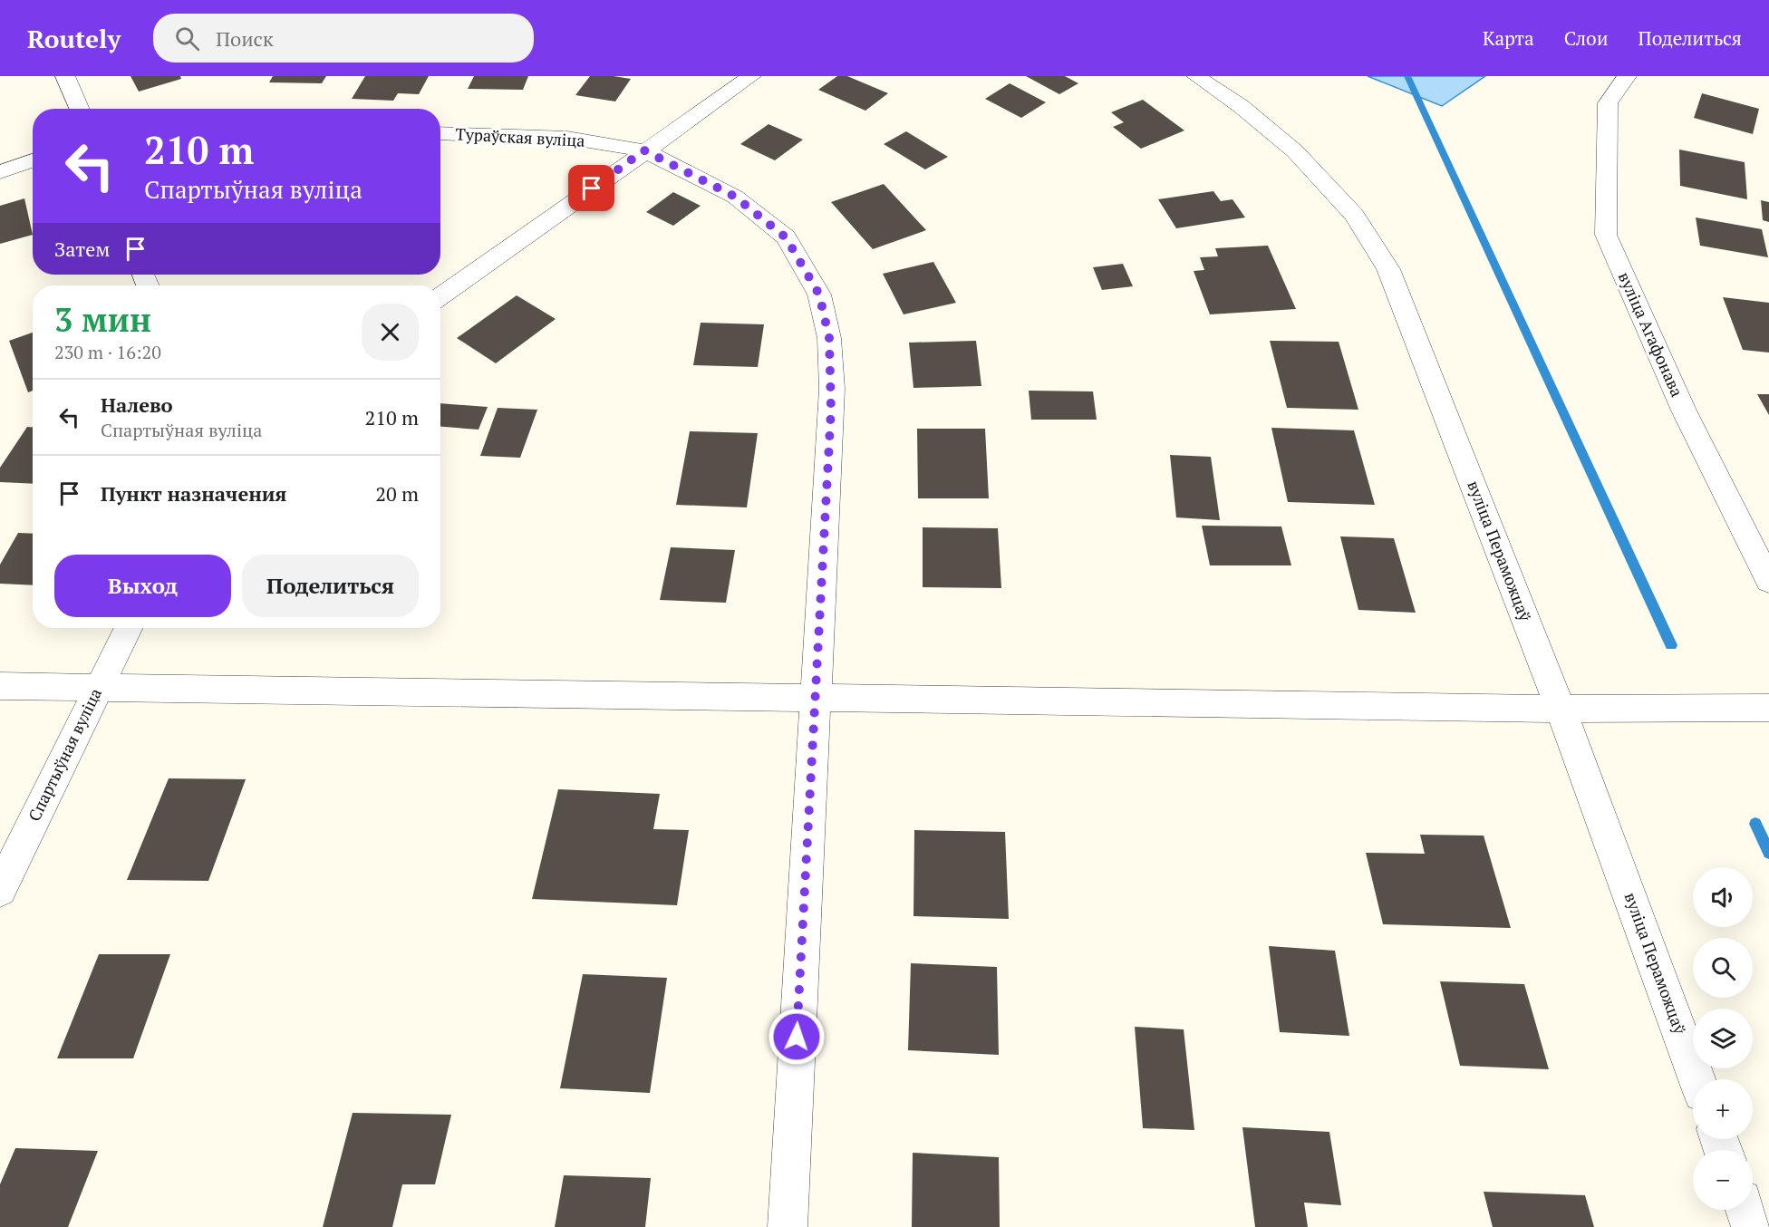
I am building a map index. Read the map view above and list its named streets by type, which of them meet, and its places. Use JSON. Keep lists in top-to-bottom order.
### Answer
{
  "streets": {
    "street": [
      "Тураўская вуліца",
      "вуліца Агафонава",
      "вуліца Пераможцаў",
      "Спартыўная вуліца"
    ]
  },
  "page": {
    "header": "Routely",
    "search": "Поиск",
    "nav": ["Карта", "Слои", "Поделиться"],
    "turn": ["210 m", "Спартыўная вуліца"],
    "then": "Затем",
    "heading": ["3 мин", "230 m · 16:20"],
    "list": [
      {
        "name": "Налево",
        "note": "Спартыўная вуліца",
        "value": "210 m"
      },
      {
        "name": "Пункт назначения",
        "value": "20 m"
      }
    ],
    "buttons": ["Выход", "Поделиться"],
    "map_buttons": ["+", "−"]
  }
}
